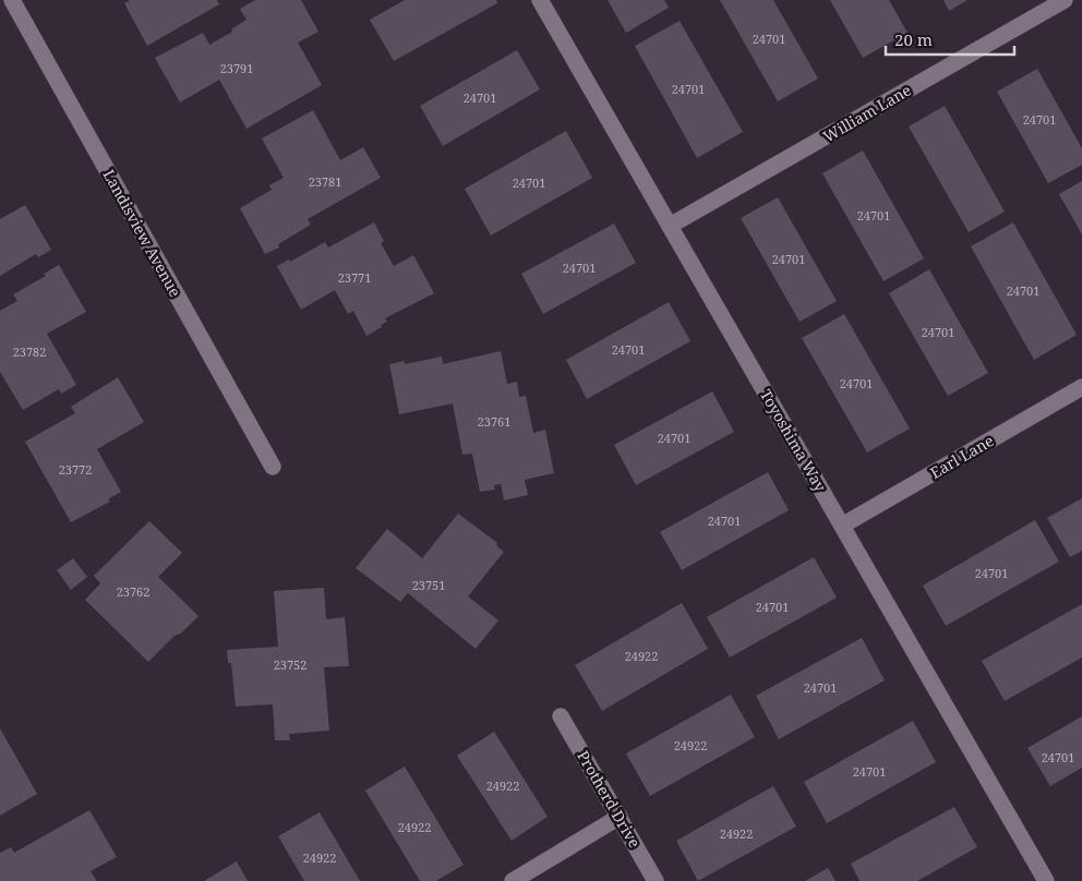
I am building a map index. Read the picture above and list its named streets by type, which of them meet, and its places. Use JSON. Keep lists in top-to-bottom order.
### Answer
{
  "streets": {
    "street": [
      "William Lane",
      "Landisview Avenue",
      "Toyoshima Way",
      "Earl Lane",
      "Protherd Drive"
    ]
  },
  "crossings": [
    ["William Lane", "Toyoshima Way"],
    ["Toyoshima Way", "Earl Lane"]
  ],
  "house_numbers": [
    "24701",
    "23791",
    "24701",
    "24701",
    "24701",
    "23781",
    "24701",
    "24701",
    "24701",
    "24701",
    "23771",
    "24701",
    "24701",
    "24701",
    "23782",
    "24701",
    "23761",
    "24701",
    "23772",
    "24701",
    "24701",
    "23751",
    "23762",
    "24701",
    "24922",
    "23752",
    "24701",
    "24922",
    "24701",
    "24701",
    "24922",
    "24922",
    "24922",
    "24922"
  ],
  "scale_bar": "20 m"
}
